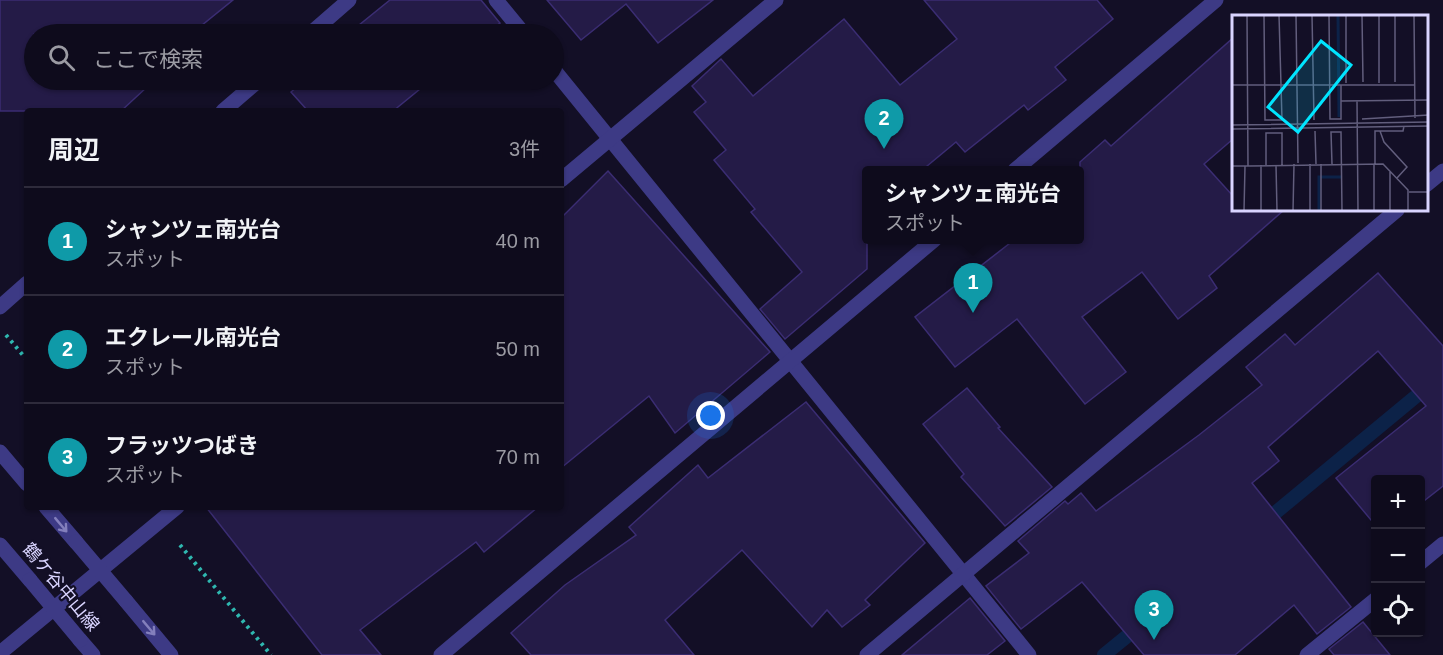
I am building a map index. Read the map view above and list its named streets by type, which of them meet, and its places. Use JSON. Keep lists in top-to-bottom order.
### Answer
{
  "streets": {
    "street": ["鶴ケ谷中山線"]
  },
  "page": {
    "search": "ここで検索",
    "pins": ["2", "1", "3"],
    "heading": ["周辺", "3件"],
    "popup": ["シャンツェ南光台", "スポット"],
    "list": [
      {
        "mark": "1",
        "name": "シャンツェ南光台",
        "note": "スポット",
        "value": "40 m"
      },
      {
        "mark": "2",
        "name": "エクレール南光台",
        "note": "スポット",
        "value": "50 m"
      },
      {
        "mark": "3",
        "name": "フラッツつばき",
        "note": "スポット",
        "value": "70 m"
      }
    ],
    "map_buttons": ["+", "−"]
  }
}
